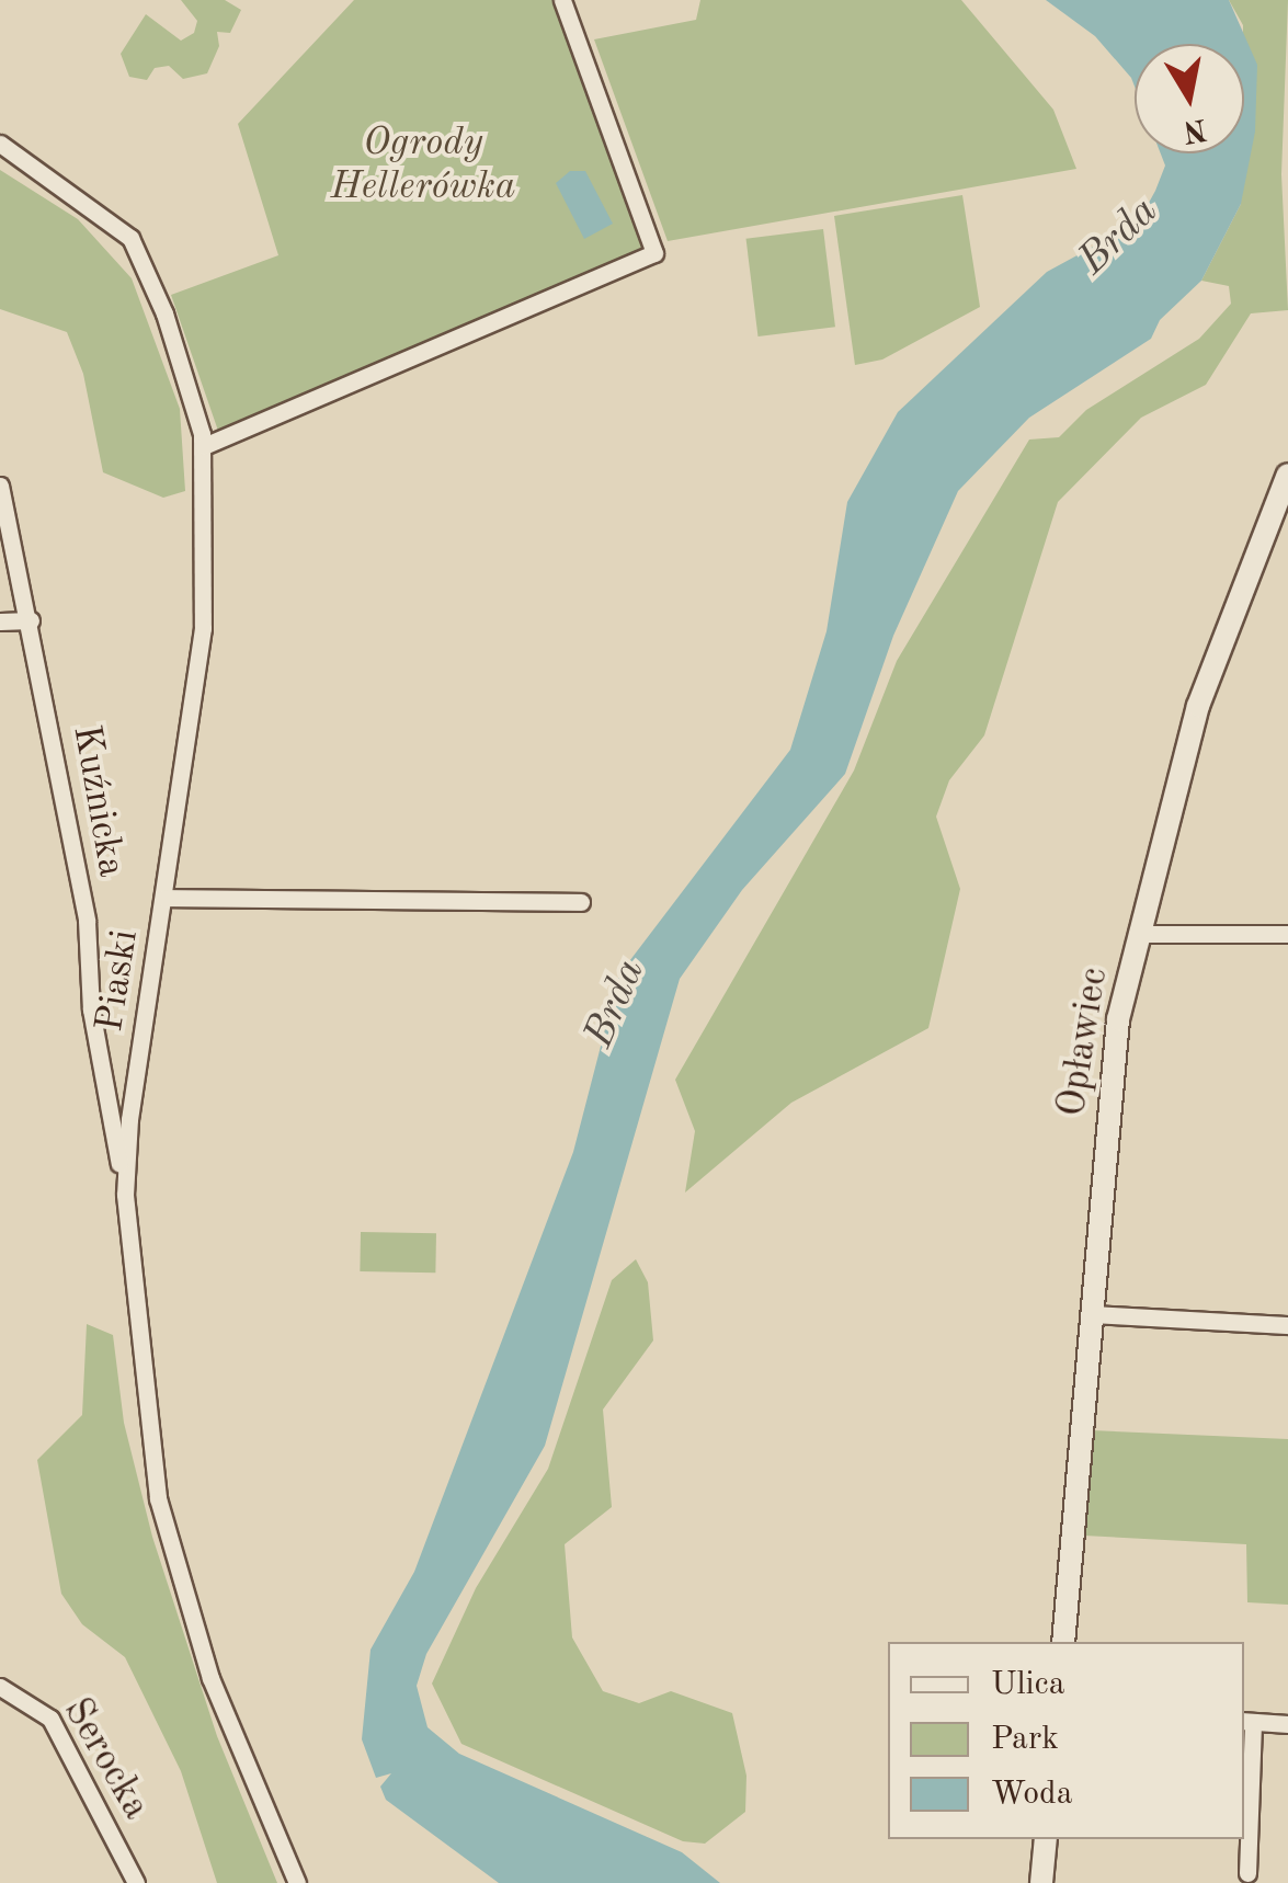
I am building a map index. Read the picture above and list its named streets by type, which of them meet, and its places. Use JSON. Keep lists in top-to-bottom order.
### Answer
{
  "streets": {
    "street": [
      "Kuźnicka",
      "Piaski",
      "Opławiec",
      "Serocka"
    ]
  },
  "crossings": [
    ["Kuźnicka", "Piaski"]
  ],
  "water": ["Brda"],
  "parks": ["Ogrody Hellerówka"],
  "legend": ["Ulica", "Park", "Woda"],
  "north": "bottom"
}
